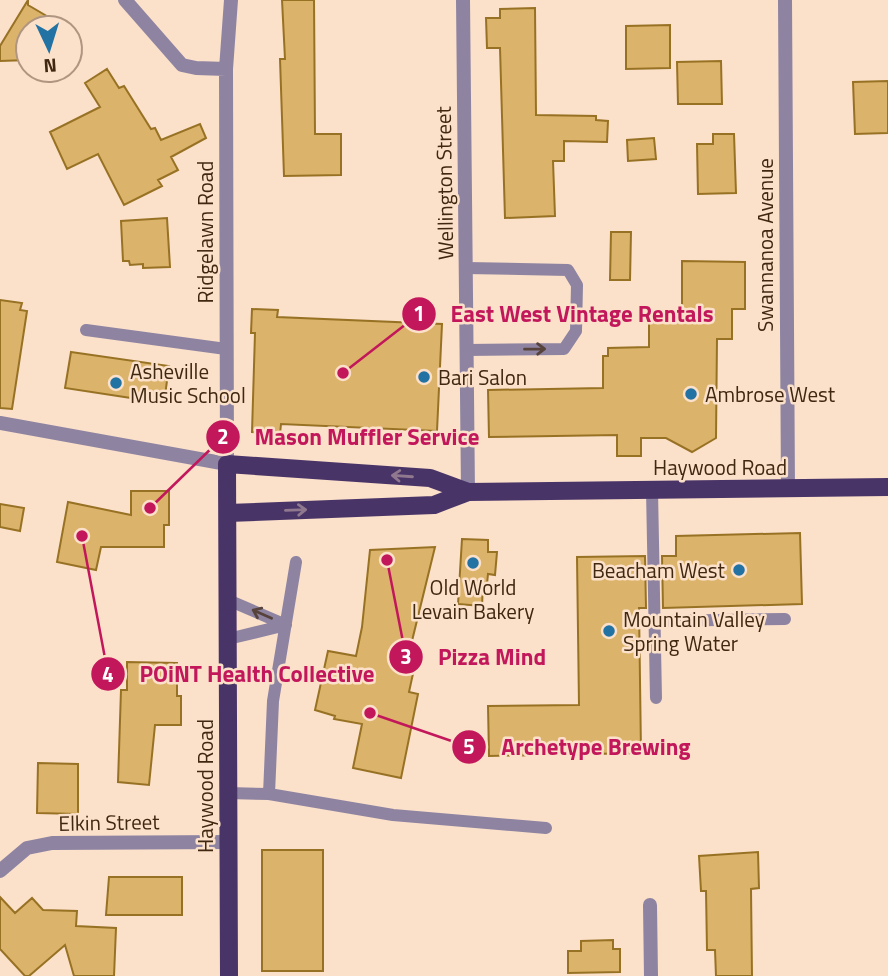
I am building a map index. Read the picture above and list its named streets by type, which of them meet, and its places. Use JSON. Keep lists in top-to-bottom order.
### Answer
{
  "streets": {
    "main road": ["Haywood Road"],
    "street": [
      "Wellington Street",
      "Ridgelawn Road",
      "Swannanoa Avenue",
      "Elkin Street"
    ]
  },
  "crossings": [
    ["Wellington Street", "Haywood Road"],
    ["Ridgelawn Road", "Haywood Road"],
    ["Swannanoa Avenue", "Haywood Road"],
    ["Haywood Road", "Elkin Street"]
  ],
  "places": [
    "East West Vintage Rentals",
    "Bari Salon",
    "Asheville Music School",
    "Ambrose West",
    "Mason Muffler Service",
    "POiNT Health Collective",
    "Pizza Mind",
    "Old World Levain Bakery",
    "Beacham West",
    "Mountain Valley Spring Water",
    "Archetype Brewing"
  ],
  "north": "bottom"
}
